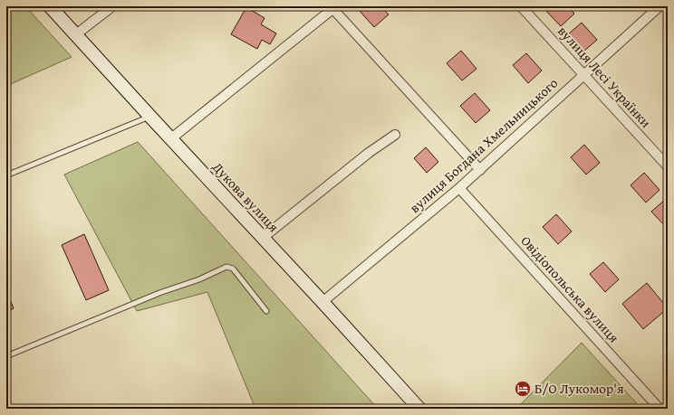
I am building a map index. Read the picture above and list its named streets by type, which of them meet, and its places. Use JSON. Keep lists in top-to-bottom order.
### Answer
{
  "streets": {
    "street": [
      "вулиця Лесі Українки",
      "вулиця Богдана Хмельницького",
      "Дукова вулиця",
      "Овідіопольська вулиця"
    ]
  },
  "crossings": [
    ["вулиця Лесі Українки", "вулиця Богдана Хмельницького"],
    ["вулиця Богдана Хмельницького", "Дукова вулиця"],
    ["вулиця Богдана Хмельницького", "Овідіопольська вулиця"]
  ],
  "places": {
    "hotel": ["Б/О Лукомор'я"]
  }
}
